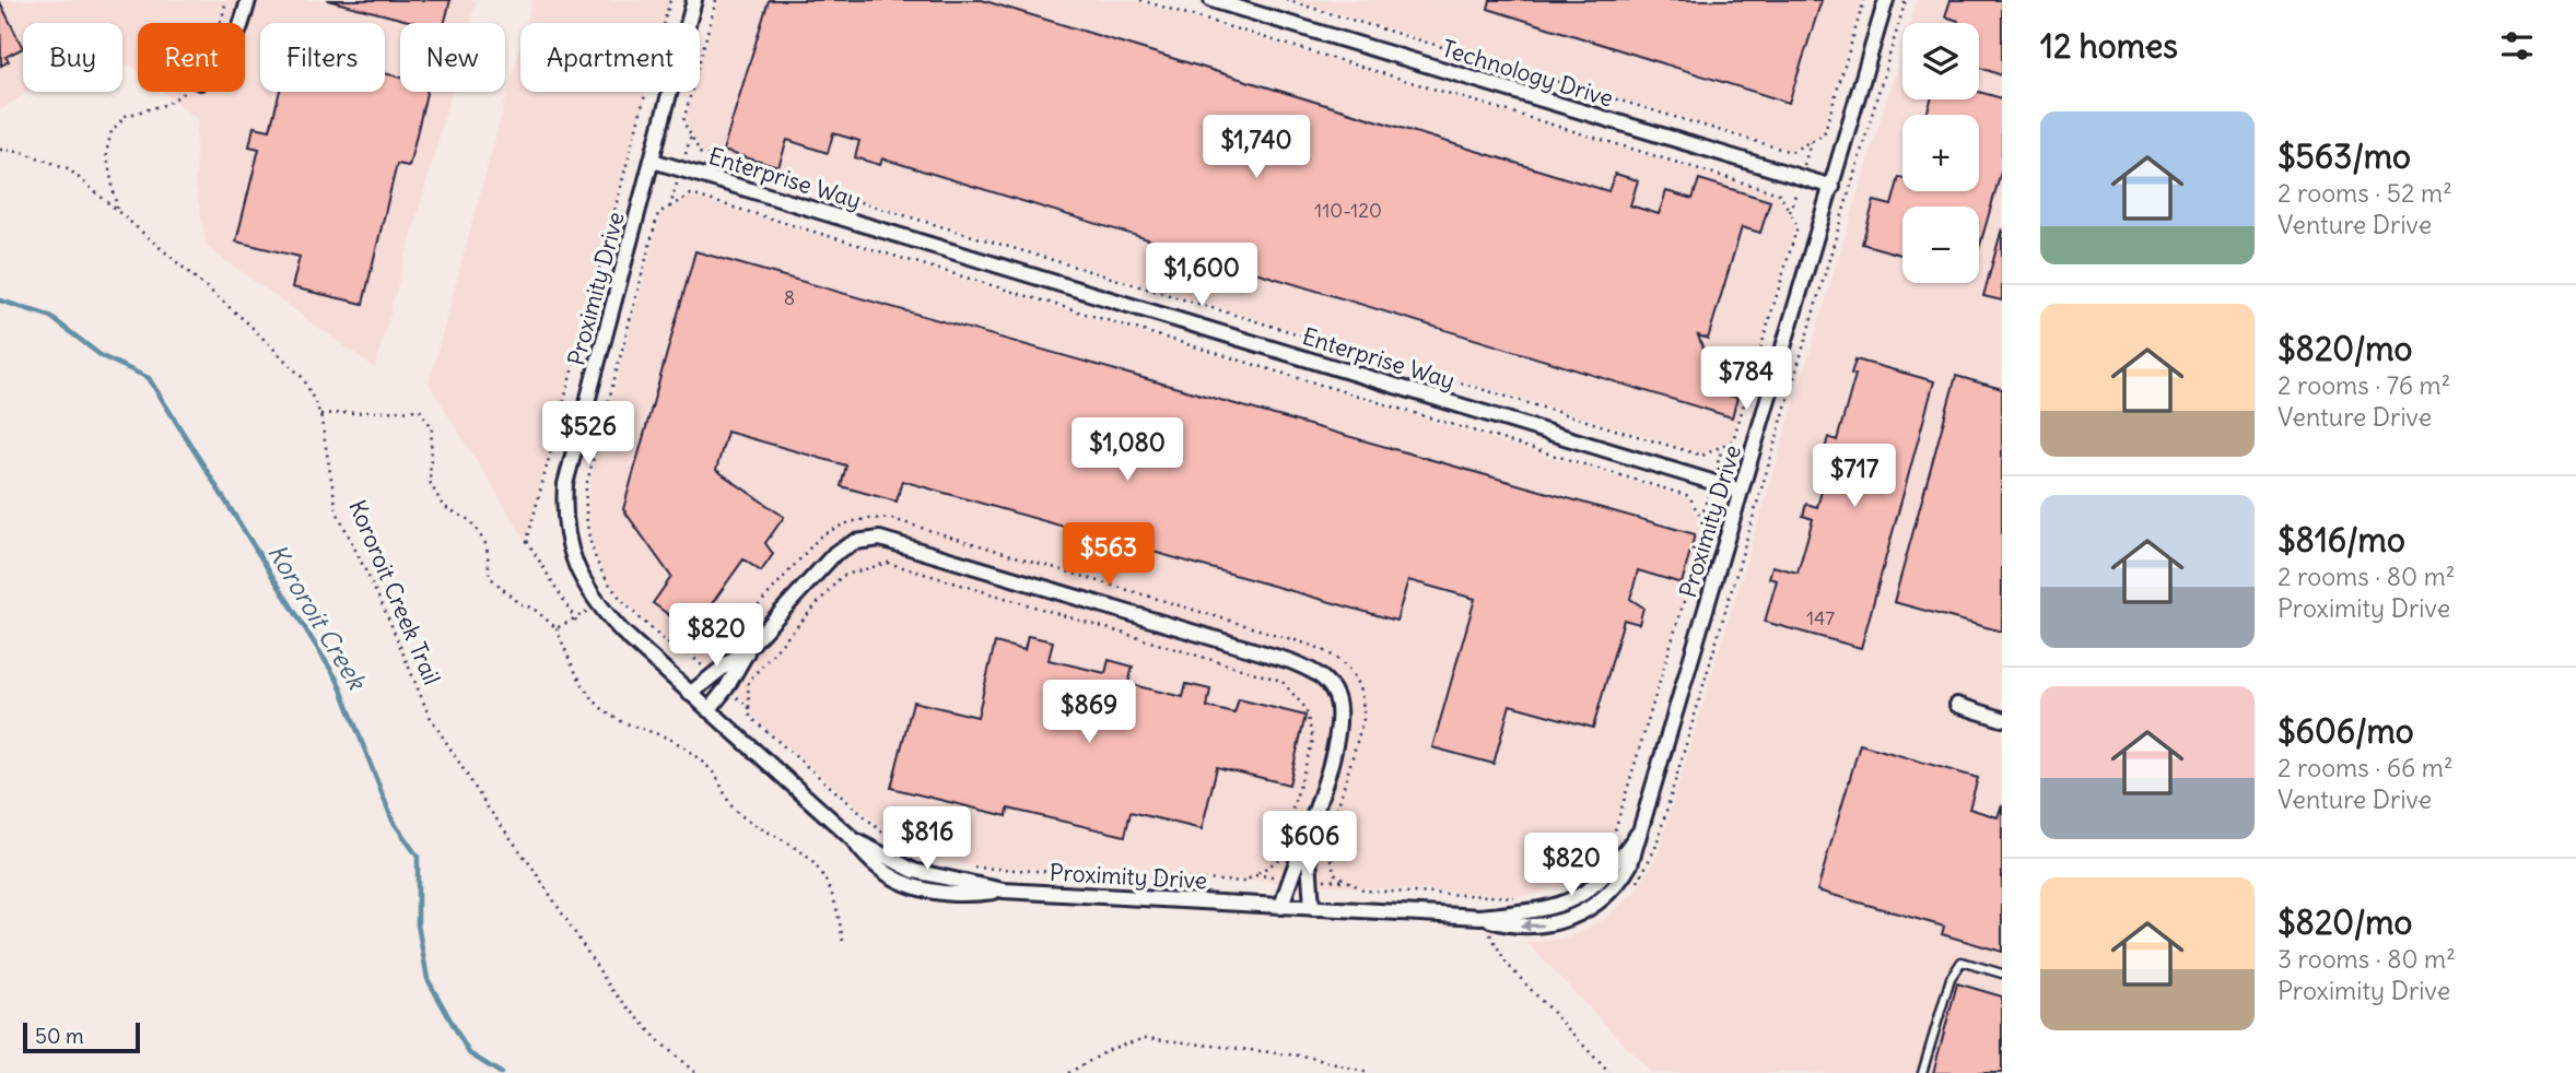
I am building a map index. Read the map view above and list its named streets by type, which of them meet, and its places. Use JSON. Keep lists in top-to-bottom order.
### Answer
{
  "streets": {
    "street": ["Technology Drive", "Enterprise Way", "Proximity Drive"],
    "path": ["Kororoit Creek Trail"]
  },
  "crossings": [
    ["Technology Drive", "Proximity Drive"],
    ["Enterprise Way", "Proximity Drive"]
  ],
  "water": ["Kororoit Creek"],
  "house_numbers": ["110-120", "8", "147"],
  "scale_bar": "50 m",
  "page": {
    "heading": "12 homes",
    "map_buttons": ["+", "−"],
    "chip": [
      "Buy",
      "Rent",
      "Filters",
      "New",
      "Apartment"
    ],
    "list": [
      {
        "name": "$563/mo",
        "note": "2 rooms · 52 m² · Venture Drive"
      },
      {
        "name": "$820/mo",
        "note": "2 rooms · 76 m² · Venture Drive"
      },
      {
        "name": "$816/mo",
        "note": "2 rooms · 80 m² · Proximity Drive"
      },
      {
        "name": "$606/mo",
        "note": "2 rooms · 66 m² · Venture Drive"
      },
      {
        "name": "$820/mo",
        "note": "3 rooms · 80 m² · Proximity Drive"
      }
    ],
    "price": [
      "$1,740",
      "$1,600",
      "$784",
      "$526",
      "$1,080",
      "$717",
      "$563",
      "$820",
      "$869",
      "$816",
      "$606",
      "$820"
    ],
    "scale": "50 m"
  }
}
